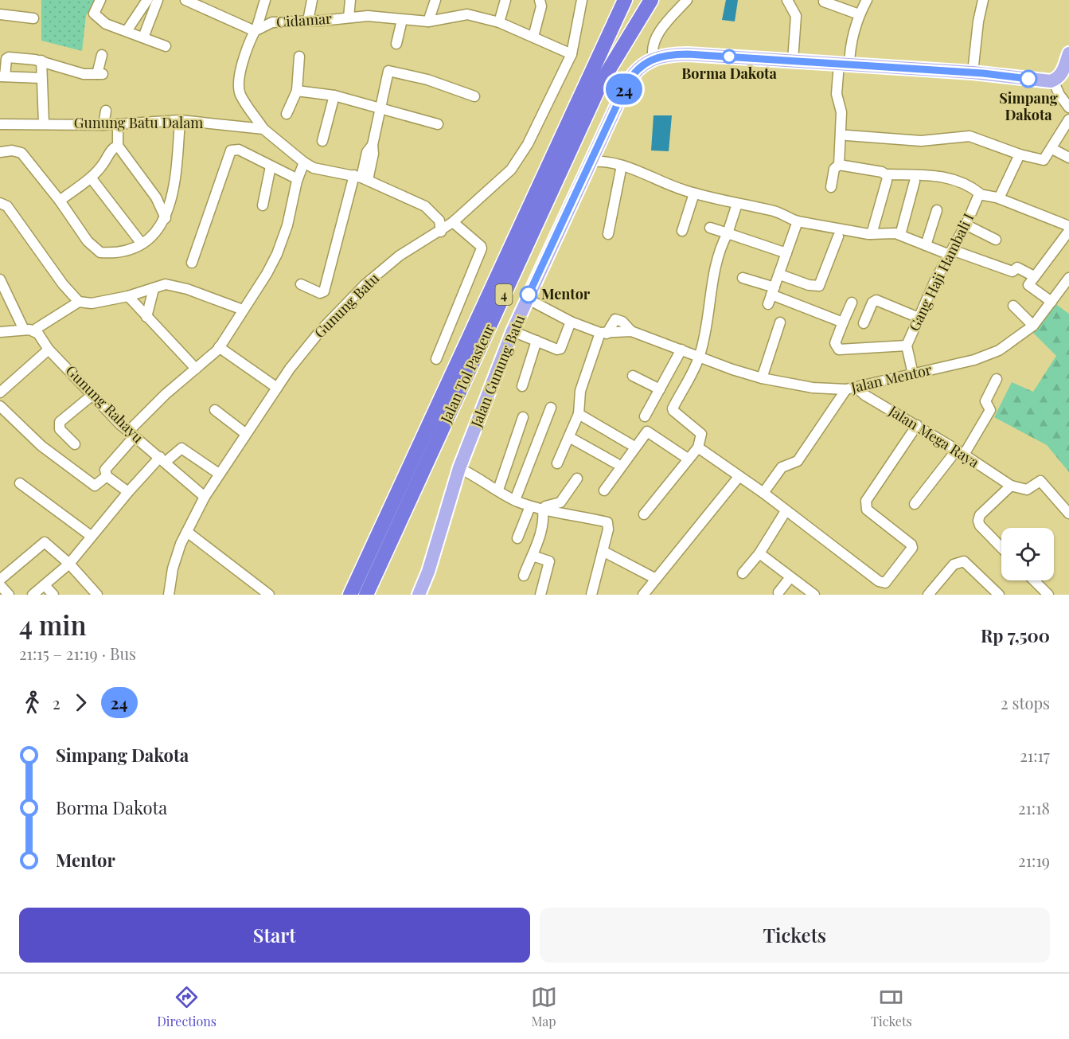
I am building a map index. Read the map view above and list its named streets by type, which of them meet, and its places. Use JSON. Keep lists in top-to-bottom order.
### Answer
{
  "streets": {
    "highway": ["4", "Jalan Tol Pasteur"],
    "main road": ["Jalan Gunung Batu"],
    "street": [
      "Cidamar",
      "Gunung Batu Dalam",
      "Gang Haji Hambali I",
      "Gunung Batu",
      "Jalan Mentor",
      "Gunung Rahayu",
      "Jalan Mega Raya"
    ]
  },
  "crossings": [
    ["Cidamar", "Gunung Batu"],
    ["Gang Haji Hambali I", "Jalan Mentor"],
    ["Gunung Batu", "Gunung Rahayu"],
    ["Jalan Gunung Batu", "Jalan Mentor"],
    ["Jalan Mentor", "Jalan Mega Raya"]
  ],
  "places": ["Borma Dakota", "Simpang Dakota", "Mentor"],
  "lines": ["bus line 24"],
  "page": {
    "on_map": "24",
    "heading": ["4 min", "21:15 – 21:19 · Bus", "Rp 7,500"],
    "legs": ["2", "24", "2 stops"],
    "list": [
      {
        "name": "Simpang Dakota",
        "value": "21:17"
      },
      {
        "name": "Borma Dakota",
        "value": "21:18"
      },
      {
        "name": "Mentor",
        "value": "21:19"
      }
    ],
    "buttons": ["Start", "Tickets"],
    "tabs": ["Directions", "Map", "Tickets"]
  }
}
